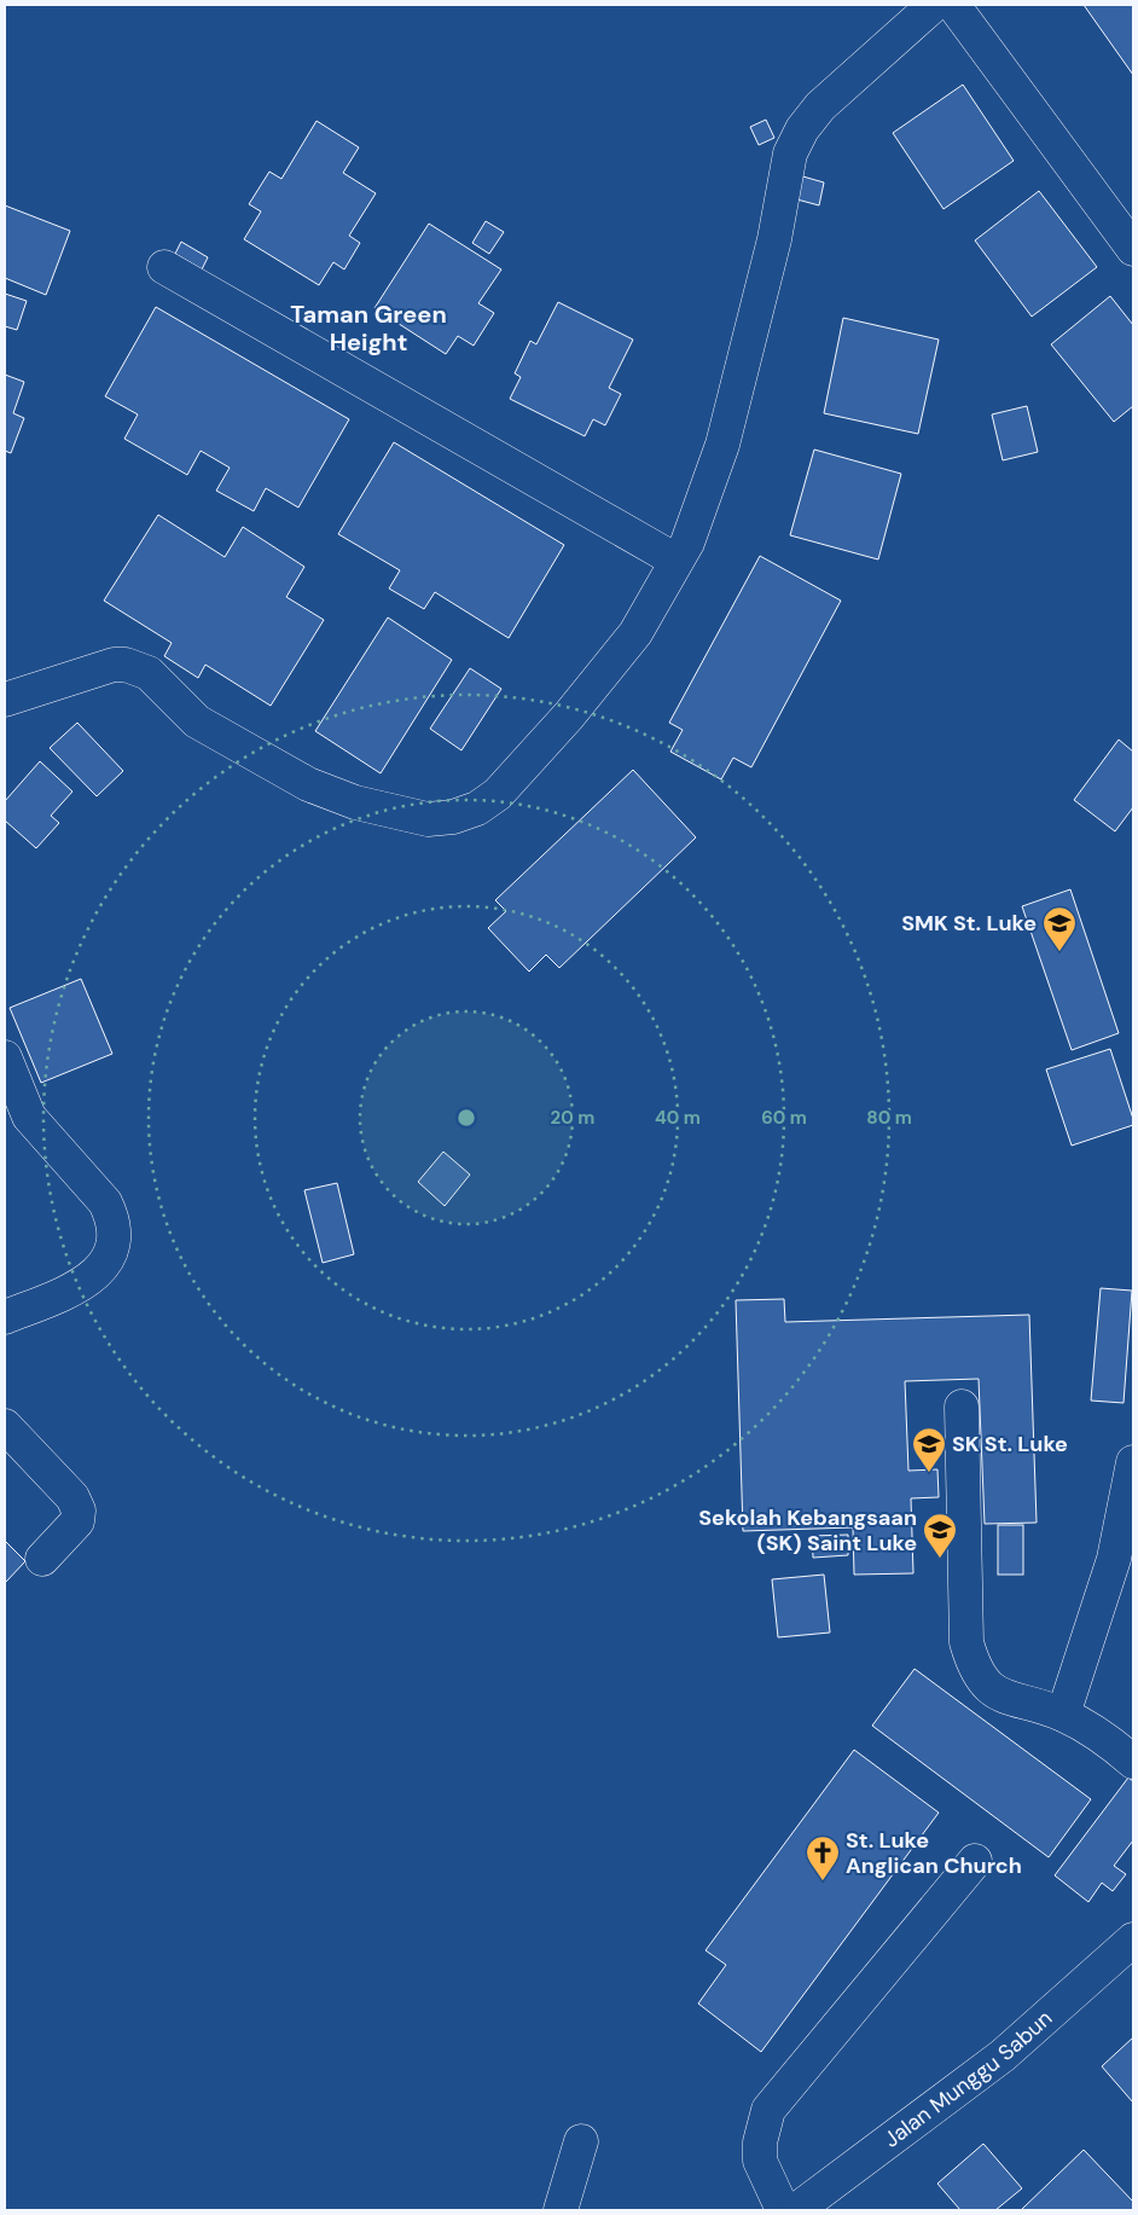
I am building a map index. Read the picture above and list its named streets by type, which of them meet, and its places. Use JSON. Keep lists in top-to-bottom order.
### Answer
{
  "streets": {
    "street": ["Jalan Munggu Sabun"]
  },
  "districts": ["Taman Green Height"],
  "places": {
    "school or university": ["SMK St. Luke", "SK St. Luke", "Sekolah Kebangsaan (SK) Saint Luke"],
    "church": ["St. Luke Anglican Church"]
  },
  "rings": [
    "20 m",
    "40 m",
    "60 m",
    "80 m"
  ]
}
